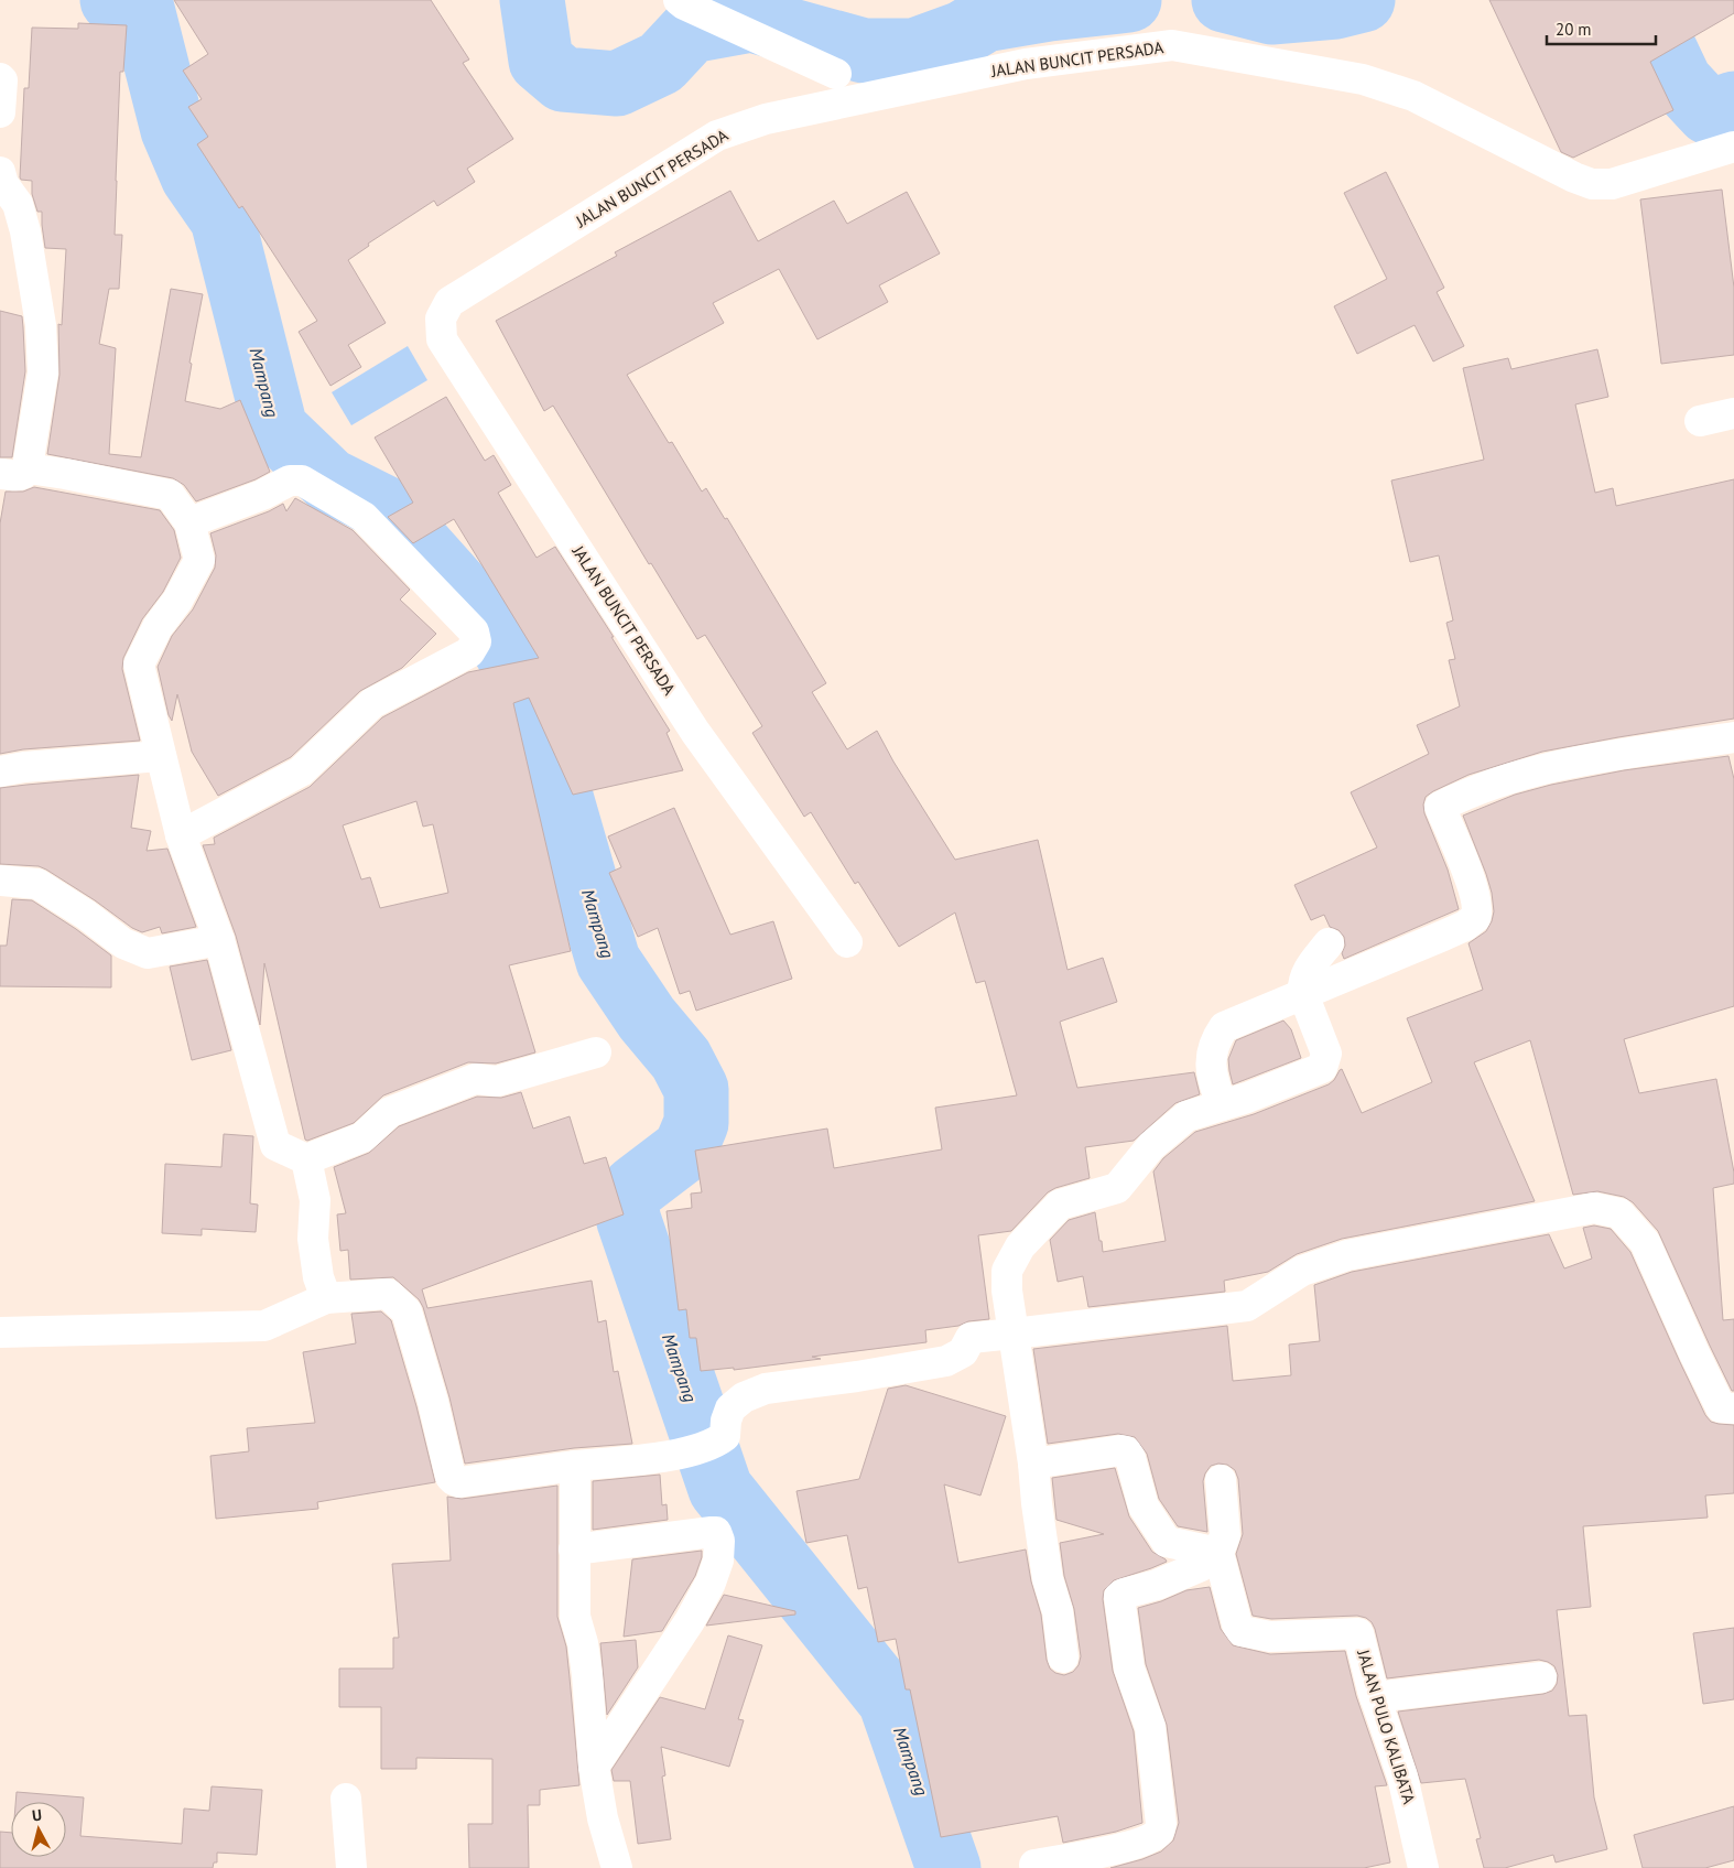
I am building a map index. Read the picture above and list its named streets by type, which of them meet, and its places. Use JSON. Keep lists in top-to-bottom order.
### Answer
{
  "streets": {
    "street": ["JALAN BUNCIT PERSADA", "JALAN PULO KALIBATA"]
  },
  "water": ["Mampang"],
  "scale_bar": "20 m",
  "north": "top"
}
